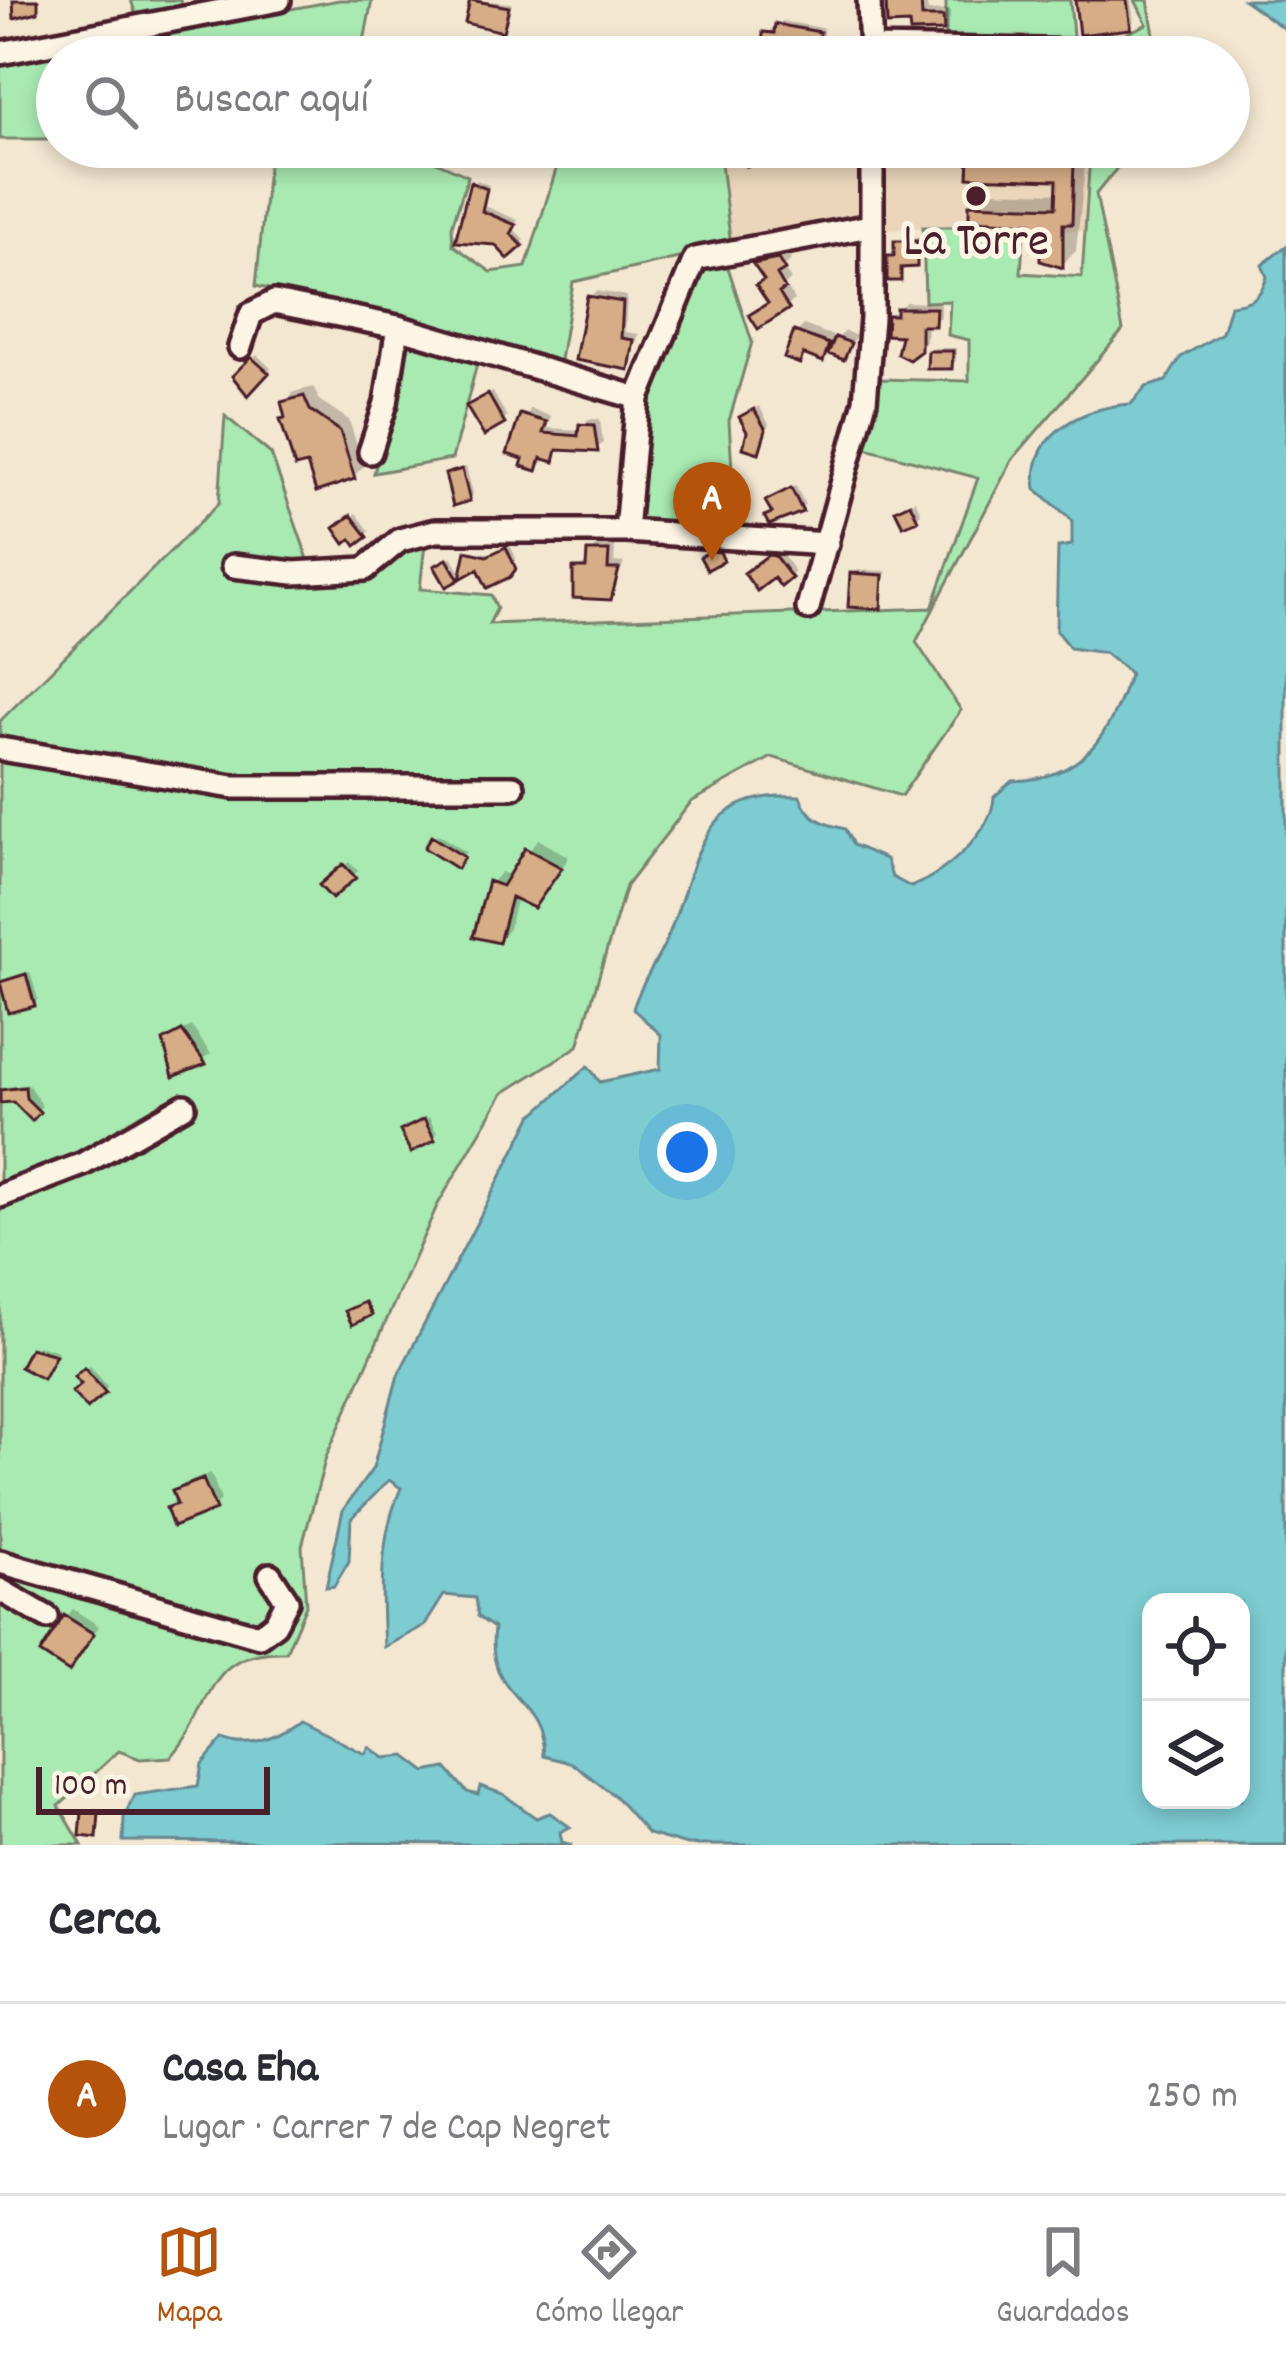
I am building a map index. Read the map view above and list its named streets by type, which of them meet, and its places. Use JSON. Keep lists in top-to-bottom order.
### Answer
{
  "places": ["La Torre"],
  "scale_bar": "100 m",
  "page": {
    "search": "Buscar aquí",
    "pins": "A",
    "scale": "100 m",
    "heading": "Cerca",
    "list": [
      {
        "mark": "A",
        "name": "Casa Eha",
        "note": "Lugar · Carrer 7 de Cap Negret",
        "value": "250 m"
      }
    ],
    "nav": ["Mapa", "Cómo llegar", "Guardados"]
  }
}
